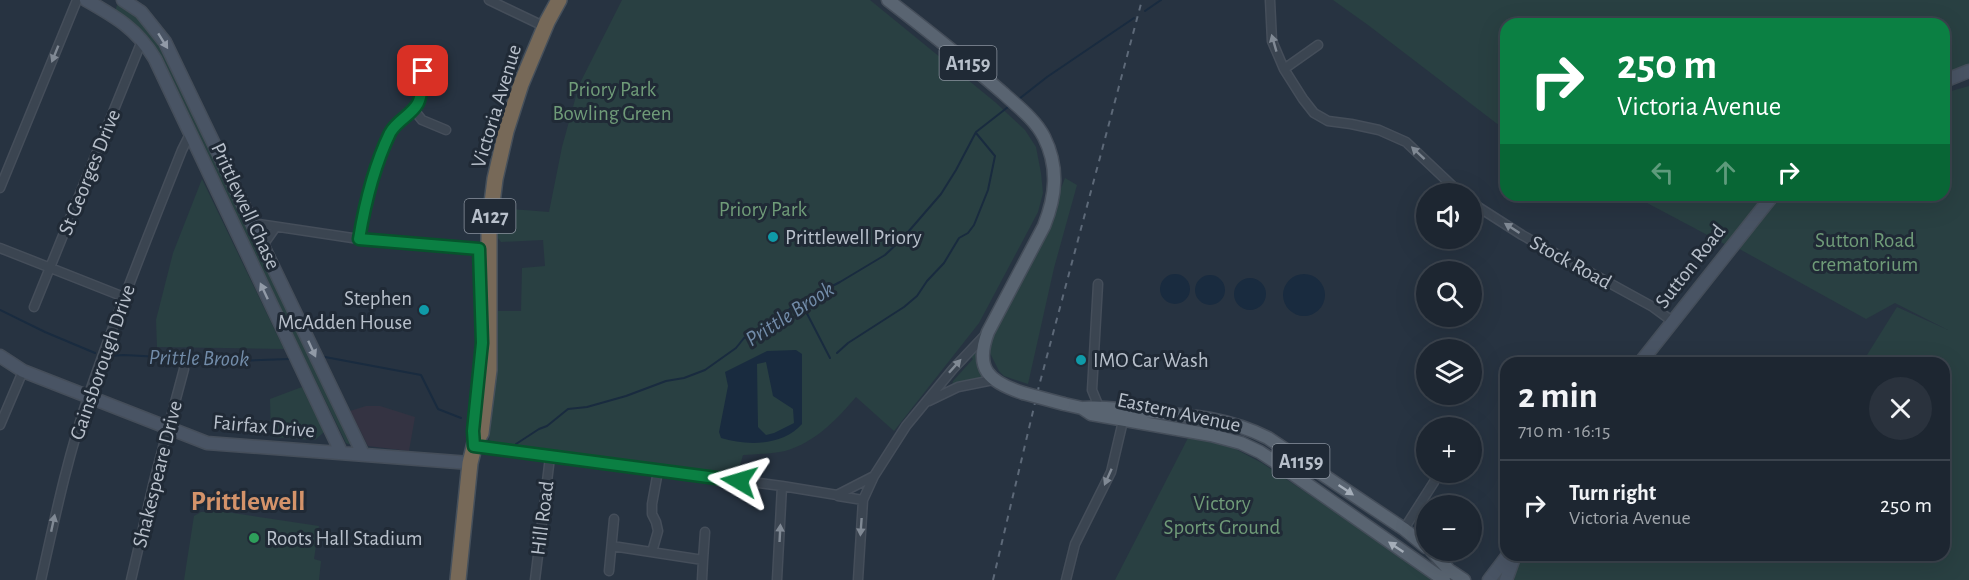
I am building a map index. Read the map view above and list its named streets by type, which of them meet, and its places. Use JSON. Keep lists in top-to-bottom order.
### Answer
{
  "streets": {
    "highway": ["Victoria Avenue", "A127"],
    "main road": ["A1159", "Eastern Avenue"],
    "street": [
      "St Georges Drive",
      "Prittlewell Chase",
      "Stock Road",
      "Sutton Road",
      "Gainsborough Drive",
      "Fairfax Drive",
      "Shakespeare Drive",
      "Hill Road"
    ]
  },
  "crossings": [
    ["A1159", "Eastern Avenue"],
    ["Victoria Avenue", "Fairfax Drive"],
    ["St Georges Drive", "Prittlewell Chase"],
    ["Prittlewell Chase", "Gainsborough Drive"],
    ["Prittlewell Chase", "Fairfax Drive"],
    ["Stock Road", "Sutton Road"],
    ["Gainsborough Drive", "Fairfax Drive"],
    ["Fairfax Drive", "Shakespeare Drive"]
  ],
  "one_way": ["Stock Road", "Gainsborough Drive"],
  "districts": ["Prittlewell"],
  "water": ["Prittle Brook"],
  "parks": [
    "Priory Park Bowling Green",
    "Priory Park",
    "Sutton Road crematorium",
    "Victory Sports Ground"
  ],
  "places": [
    "Prittlewell Priory",
    "Stephen McAdden House",
    "IMO Car Wash",
    "Roots Hall Stadium"
  ],
  "page": {
    "turn": ["250 m", "Victoria Avenue"],
    "map_buttons": ["+", "−"],
    "heading": ["2 min", "710 m · 16:15"],
    "list": [
      {
        "name": "Turn right",
        "note": "Victoria Avenue",
        "value": "250 m"
      }
    ]
  }
}
